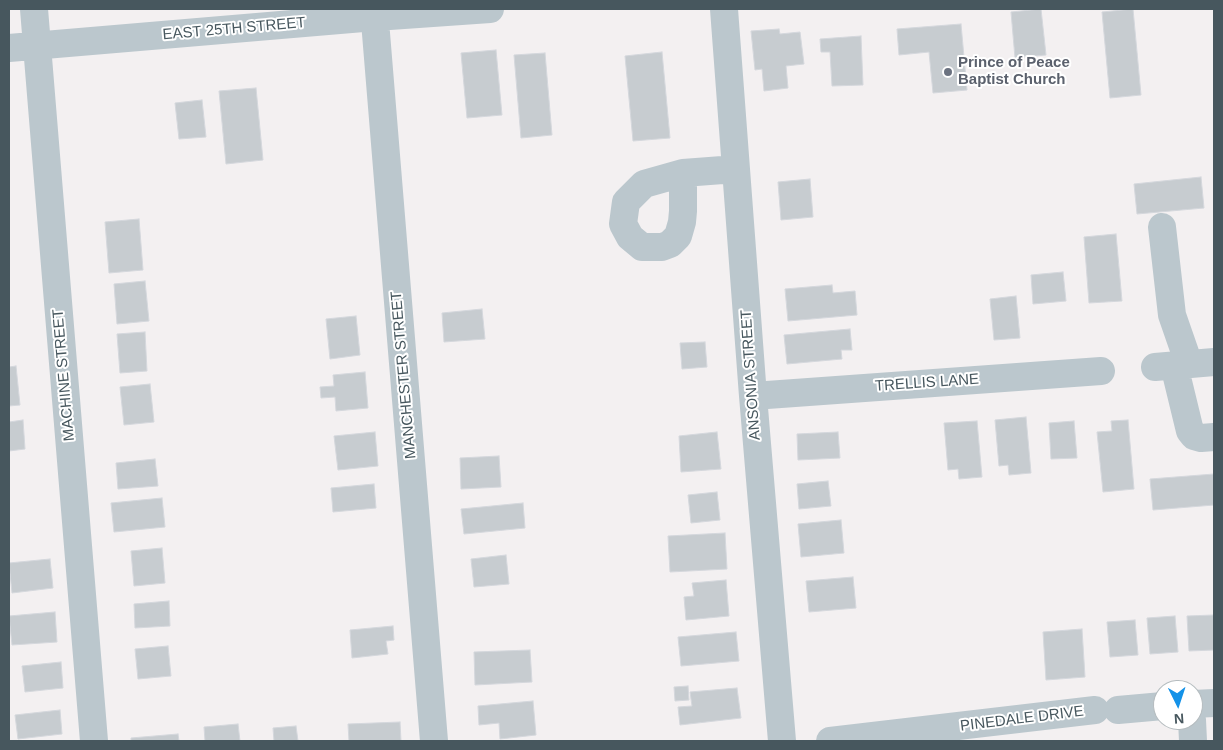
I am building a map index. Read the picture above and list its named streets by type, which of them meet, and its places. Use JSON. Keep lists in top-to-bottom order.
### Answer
{
  "streets": {
    "street": [
      "EAST 25TH STREET",
      "MACHINE STREET",
      "MANCHESTER STREET",
      "ANSONIA STREET",
      "TRELLIS LANE",
      "PINEDALE DRIVE"
    ]
  },
  "crossings": [
    ["EAST 25TH STREET", "MACHINE STREET"],
    ["EAST 25TH STREET", "MANCHESTER STREET"],
    ["ANSONIA STREET", "TRELLIS LANE"]
  ],
  "places": ["Prince of Peace Baptist Church"],
  "north": "bottom"
}
